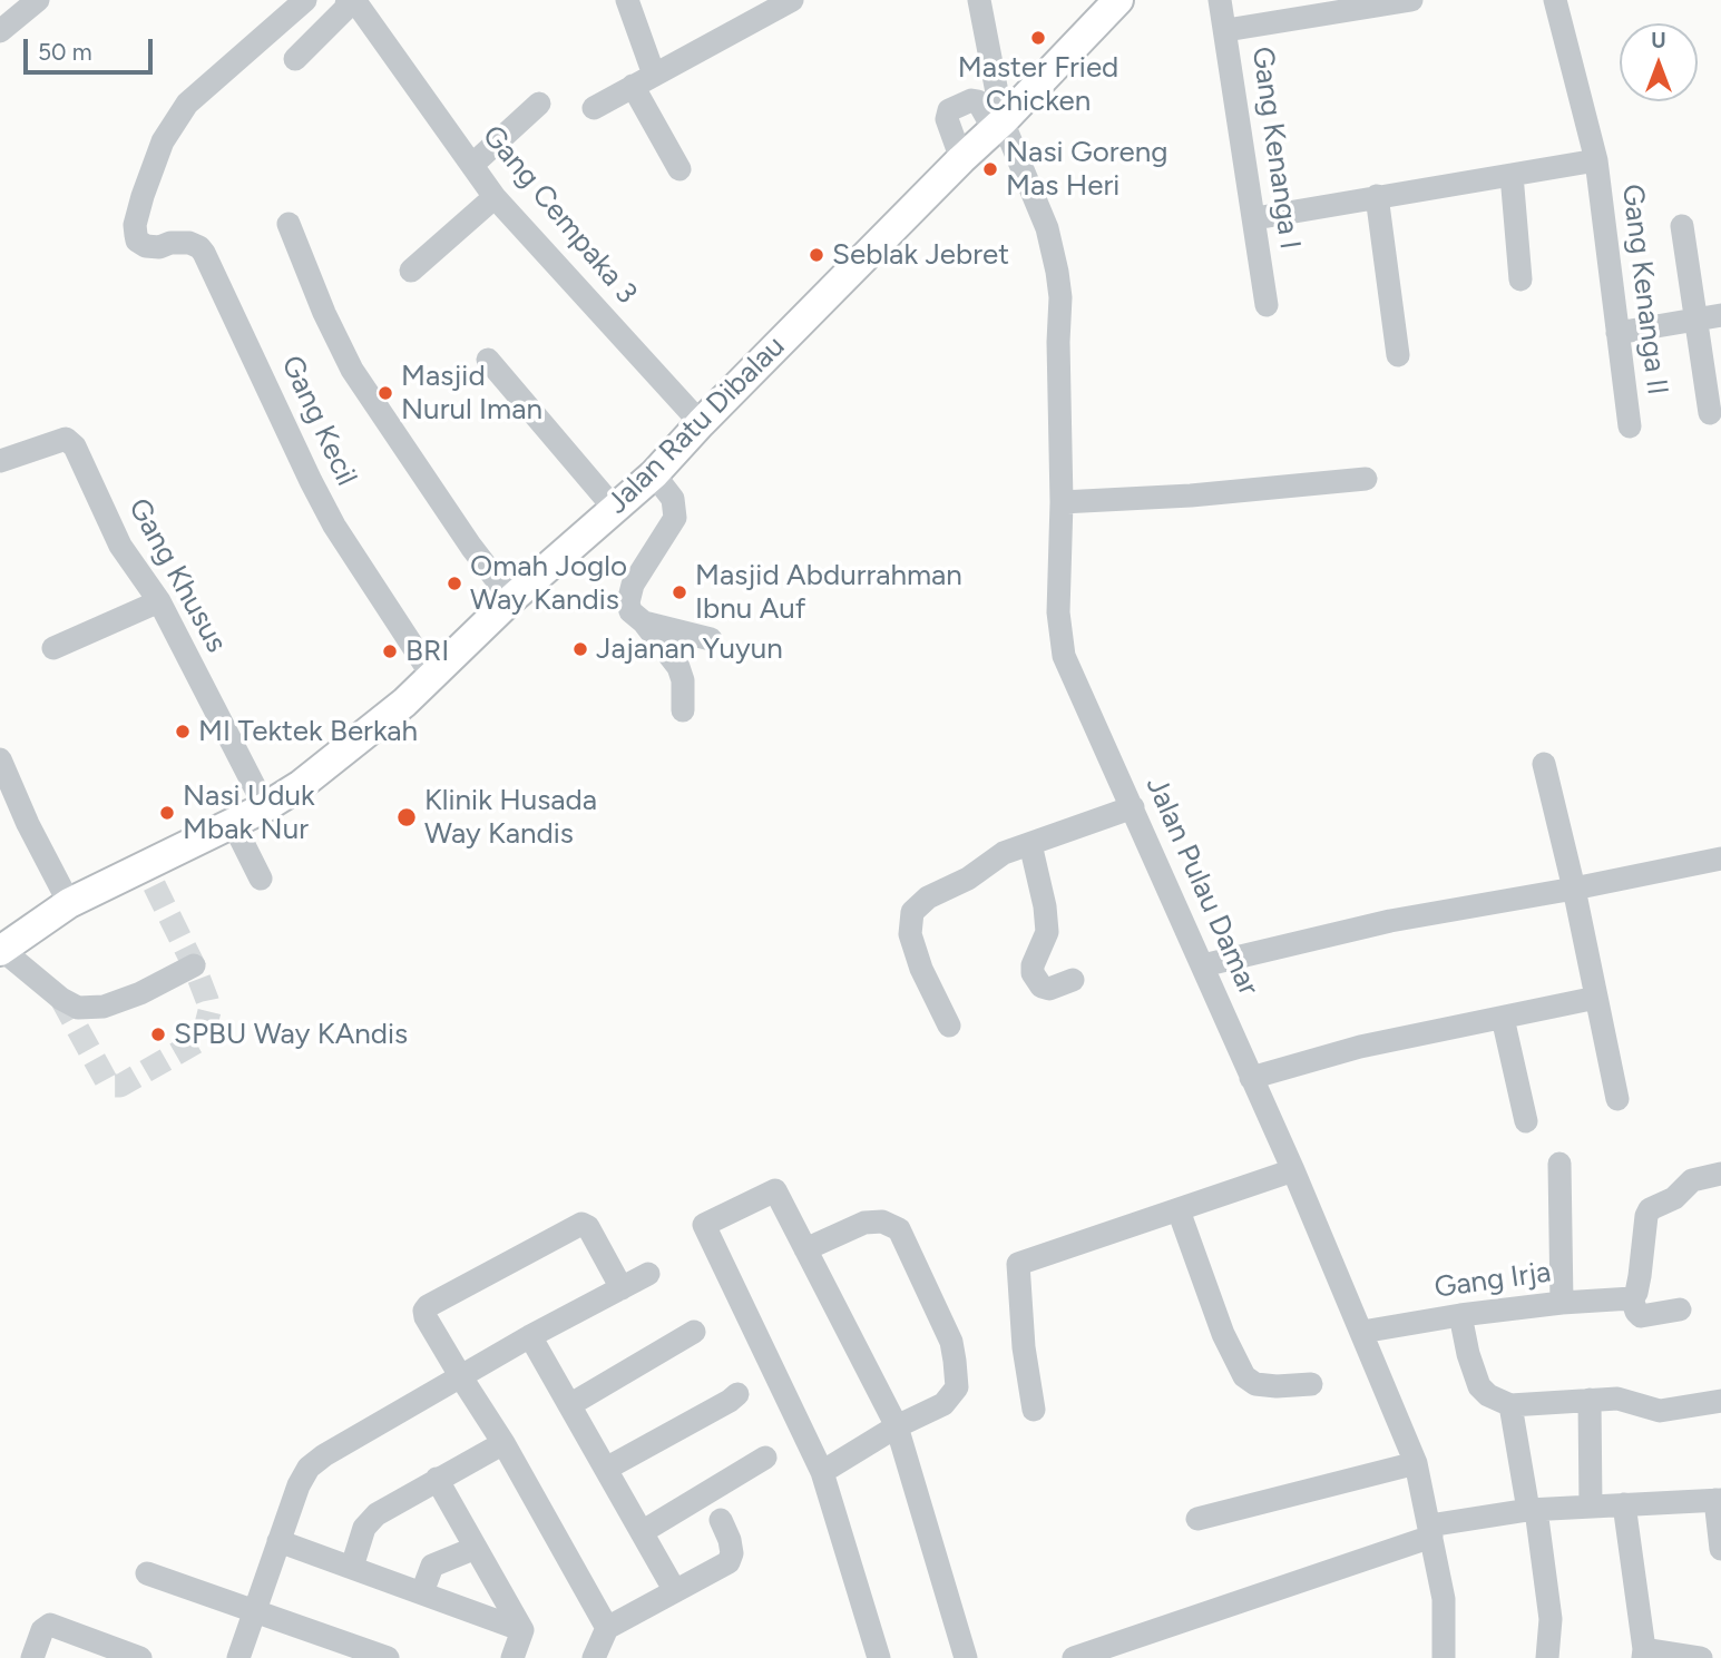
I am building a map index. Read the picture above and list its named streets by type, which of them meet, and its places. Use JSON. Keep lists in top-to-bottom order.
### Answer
{
  "streets": {
    "main road": ["Jalan Ratu Dibalau"],
    "street": [
      "Gang Kenanga I",
      "Gang Cempaka 3",
      "Gang Kenanga II",
      "Gang Kecil",
      "Gang Khusus",
      "Jalan Pulau Damar",
      "Gang Irja"
    ]
  },
  "crossings": [
    ["Gang Kenanga I", "Gang Kenanga II"],
    ["Gang Cempaka 3", "Jalan Ratu Dibalau"],
    ["Gang Kecil", "Jalan Ratu Dibalau"],
    ["Jalan Ratu Dibalau", "Gang Khusus"],
    ["Jalan Ratu Dibalau", "Jalan Pulau Damar"],
    ["Jalan Pulau Damar", "Gang Irja"]
  ],
  "places": [
    "Master Fried Chicken",
    "Nasi Goreng Mas Heri",
    "Seblak Jebret",
    "Masjid Nurul Iman",
    "Omah Joglo Way Kandis",
    "Masjid Abdurrahman Ibnu Auf",
    "Jajanan Yuyun",
    "BRI",
    "MI Tektek Berkah",
    "Nasi Uduk Mbak Nur",
    "Klinik Husada Way Kandis",
    "SPBU Way KAndis"
  ],
  "scale_bar": "50 m",
  "north": "top"
}
